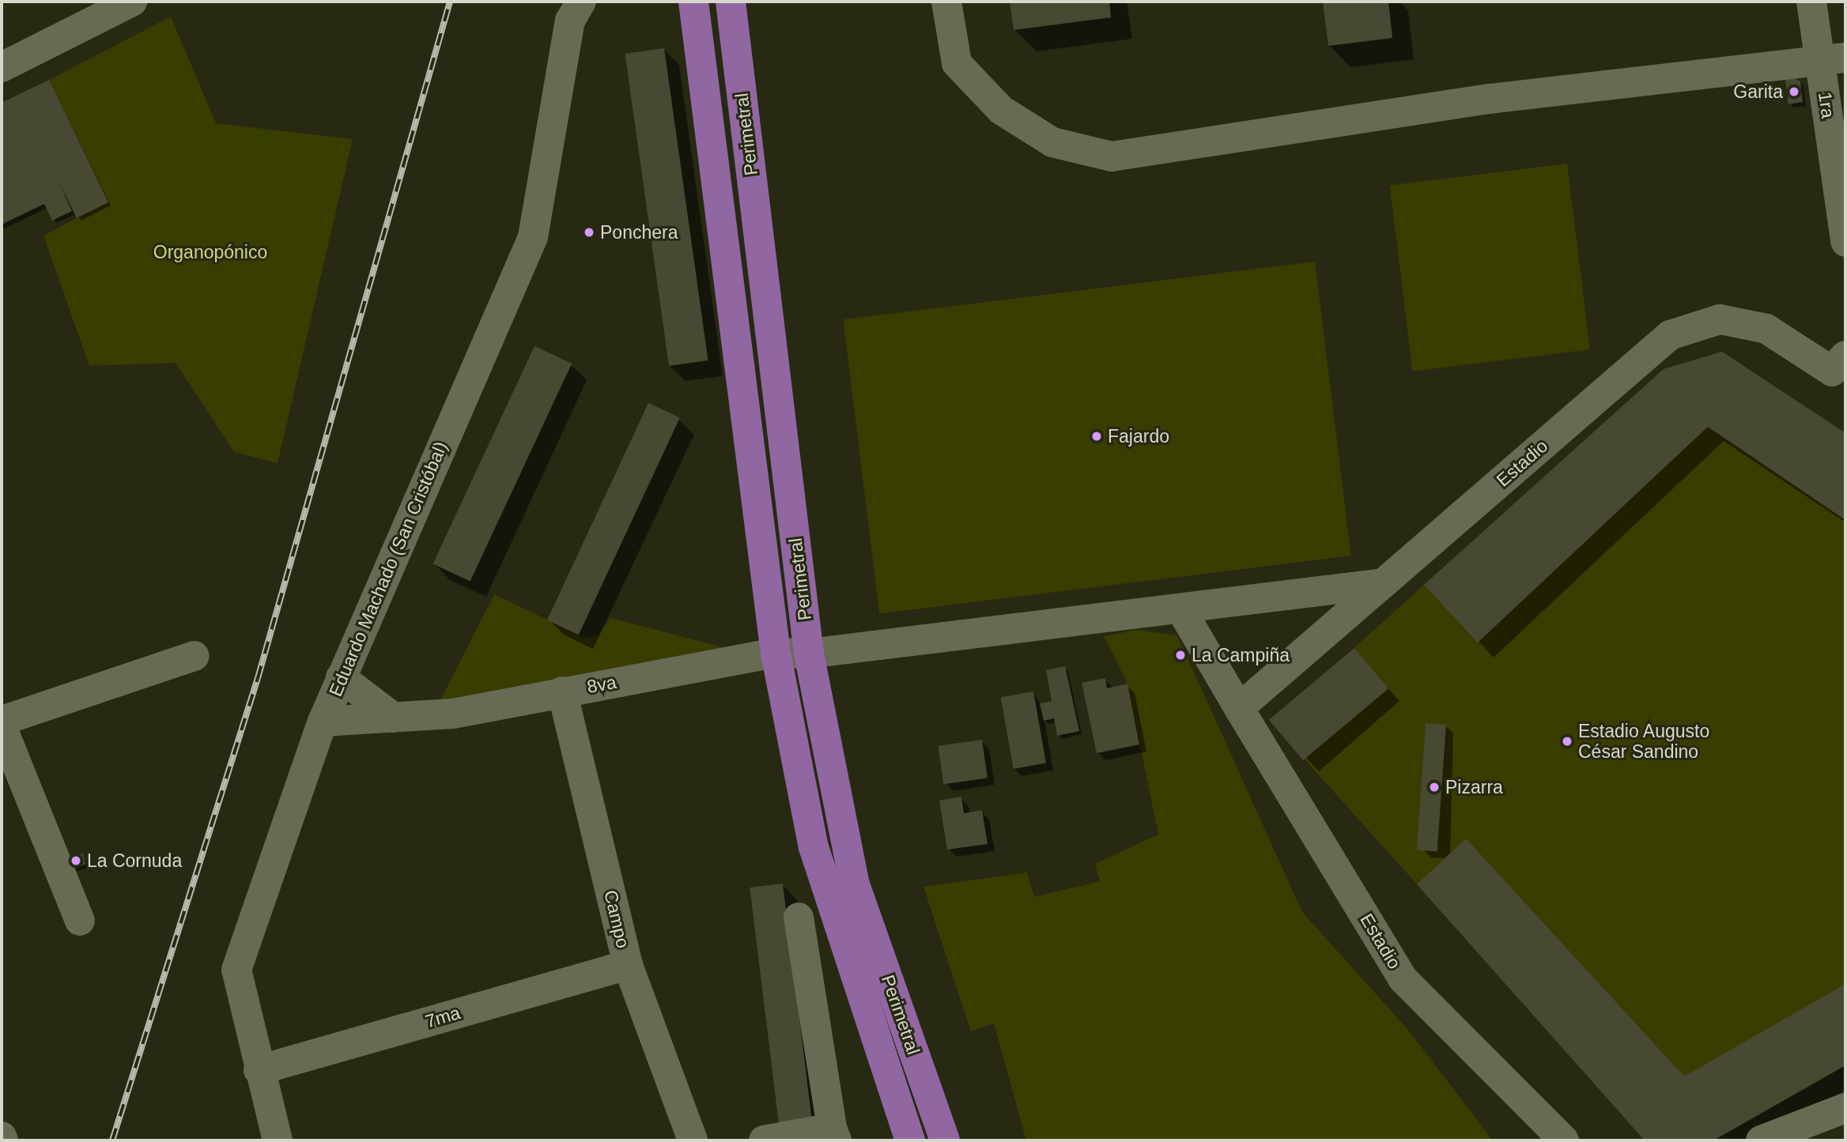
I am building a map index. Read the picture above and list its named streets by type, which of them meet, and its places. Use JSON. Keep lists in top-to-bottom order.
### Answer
{
  "streets": {
    "main road": ["Perimetral"],
    "street": [
      "1ra",
      "Estadio",
      "Eduardo Machado (San Cristóbal)",
      "8va",
      "Campo",
      "7ma"
    ]
  },
  "crossings": [
    ["Perimetral", "8va"],
    ["Estadio", "8va"],
    ["Eduardo Machado (San Cristóbal)", "8va"],
    ["Eduardo Machado (San Cristóbal)", "7ma"],
    ["8va", "Campo"],
    ["Campo", "7ma"]
  ],
  "parks": ["Organopónico"],
  "places": [
    "Garita",
    "Ponchera",
    "Fajardo",
    "La Campiña",
    "Estadio Augusto César Sandino",
    "Pizarra",
    "La Cornuda"
  ]
}
